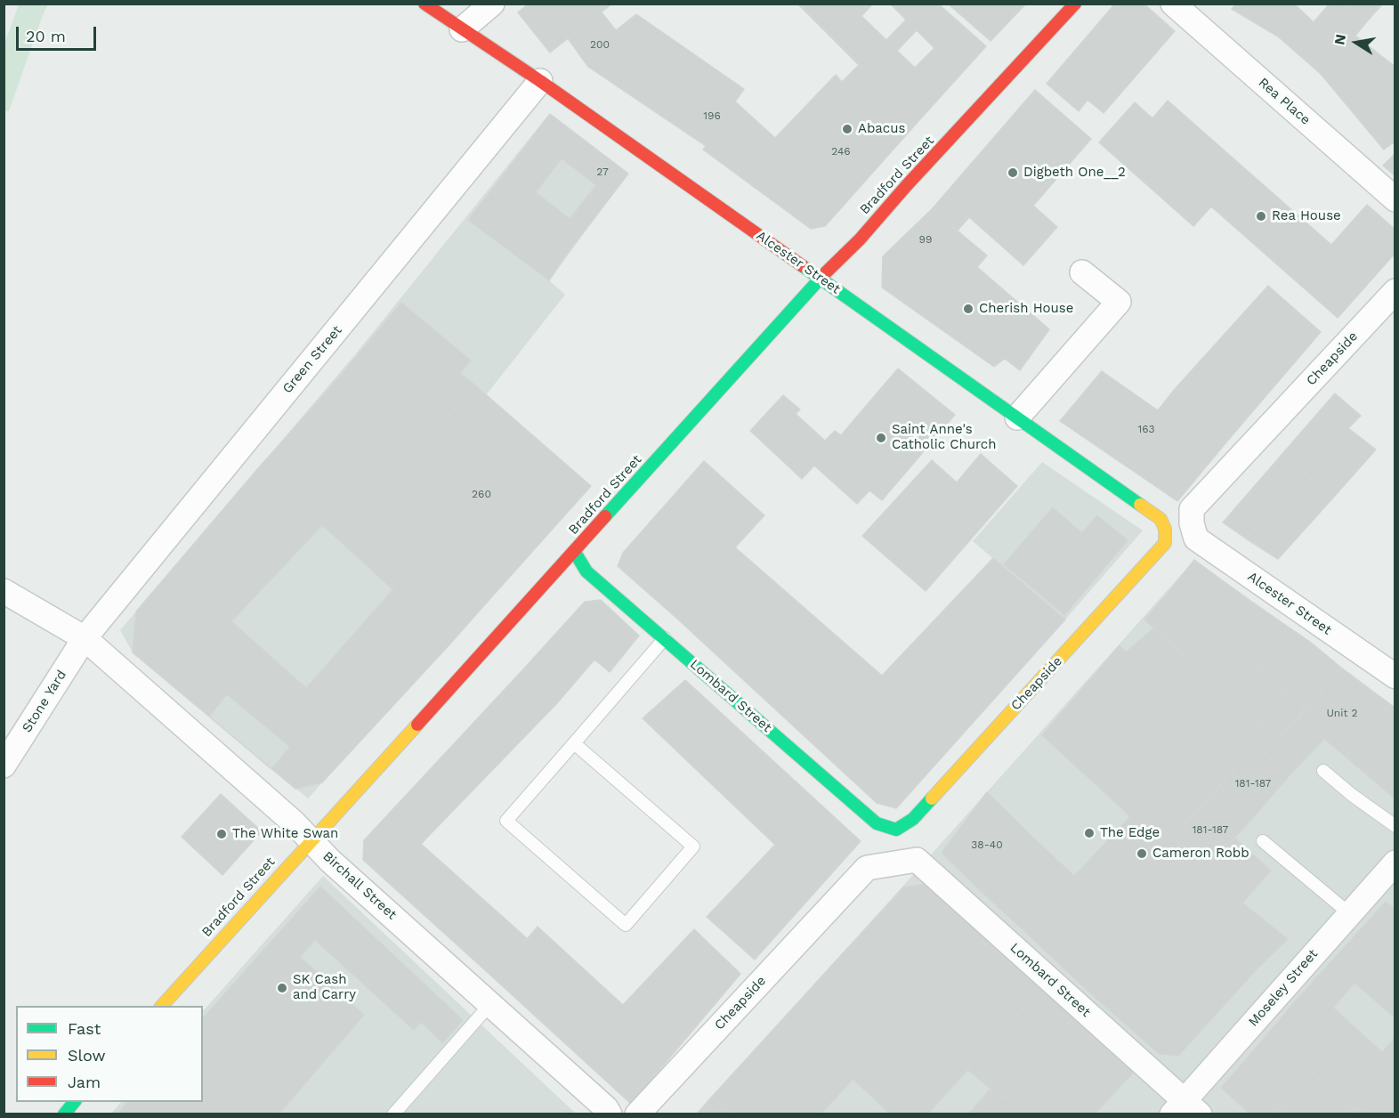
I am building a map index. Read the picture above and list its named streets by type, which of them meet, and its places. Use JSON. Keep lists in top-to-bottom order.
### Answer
{
  "streets": {
    "street": [
      "Rea Place",
      "Bradford Street",
      "Alcester Street",
      "Cheapside",
      "Green Street",
      "Lombard Street",
      "Stone Yard",
      "Birchall Street",
      "Moseley Street"
    ]
  },
  "crossings": [
    ["Bradford Street", "Alcester Street"],
    ["Bradford Street", "Lombard Street"],
    ["Bradford Street", "Birchall Street"],
    ["Alcester Street", "Cheapside"],
    ["Alcester Street", "Green Street"],
    ["Cheapside", "Lombard Street"],
    ["Green Street", "Stone Yard"],
    ["Green Street", "Birchall Street"],
    ["Lombard Street", "Moseley Street"],
    ["Stone Yard", "Birchall Street"]
  ],
  "places": [
    "Abacus",
    "Digbeth One__2",
    "Rea House",
    "Cherish House",
    "Saint Anne's Catholic Church",
    "The Edge",
    "The White Swan",
    "Cameron Robb",
    "SK Cash and Carry"
  ],
  "house_numbers": [
    "200",
    "196",
    "246",
    "27",
    "99",
    "163",
    "260",
    "Unit 2",
    "181-187",
    "181-187",
    "38-40"
  ],
  "legend": ["Fast", "Slow", "Jam"],
  "scale_bar": "20 m",
  "north": "left"
}
